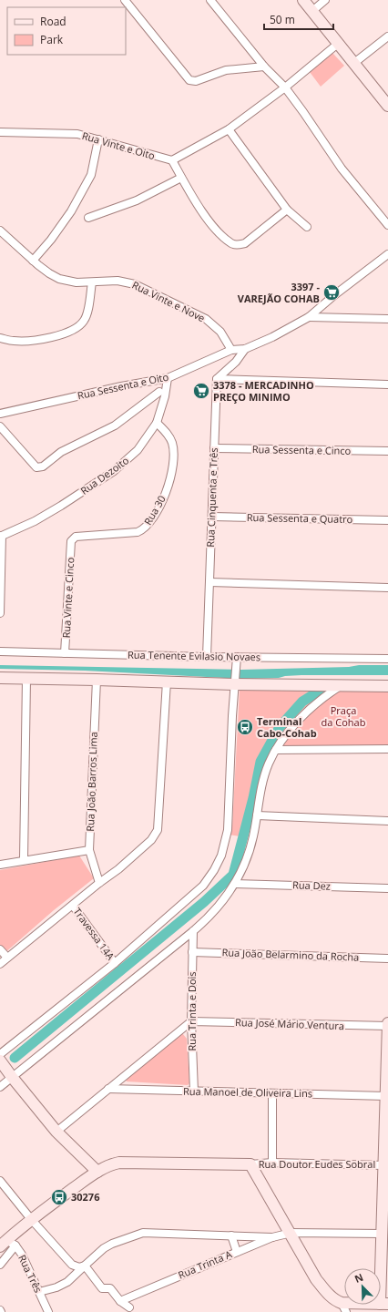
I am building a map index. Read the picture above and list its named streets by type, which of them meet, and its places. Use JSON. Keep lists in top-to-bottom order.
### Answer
{
  "streets": {
    "street": [
      "Rua Vinte e Oito",
      "Rua Vinte e Nove",
      "Rua Sessenta e Oito",
      "Rua Sessenta e Cinco",
      "Rua Dezoito",
      "Rua Cinquenta e Três",
      "Rua 30",
      "Rua Sessenta e Quatro",
      "Rua Vinte e Cinco",
      "Rua Tenente Evilasio Novaes",
      "Rua João Barros Lima",
      "Rua Dez",
      "Travessa 14A",
      "Rua João Belarmino da Rocha",
      "Rua Trinta e Dois",
      "Rua José Mário Ventura",
      "Rua Manoel de Oliveira Lins",
      "Rua Doutor Eudes Sobral",
      "Rua Trinta A",
      "Rua Três"
    ]
  },
  "crossings": [
    ["Rua Vinte e Nove", "Rua Sessenta e Oito"],
    ["Rua Sessenta e Oito", "Rua Dezoito"],
    ["Rua Sessenta e Cinco", "Rua Cinquenta e Três"],
    ["Rua Dezoito", "Rua 30"],
    ["Rua Cinquenta e Três", "Rua Sessenta e Quatro"],
    ["Rua Cinquenta e Três", "Rua Tenente Evilasio Novaes"],
    ["Rua 30", "Rua Vinte e Cinco"],
    ["Rua Vinte e Cinco", "Rua Tenente Evilasio Novaes"],
    ["Rua João Belarmino da Rocha", "Rua Trinta e Dois"],
    ["Rua Trinta e Dois", "Rua José Mário Ventura"],
    ["Rua Trinta e Dois", "Rua Manoel de Oliveira Lins"]
  ],
  "parks": ["Praça da Cohab"],
  "places": {
    "supermarket": ["3397 - VAREJÃO COHAB", "3378 - MERCADINHO PREÇO MINIMO"],
    "bus stop": ["Terminal Cabo-Cohab", "30276"]
  },
  "legend": ["Road", "Park"],
  "scale_bar": "50 m",
  "north": "top left"
}
